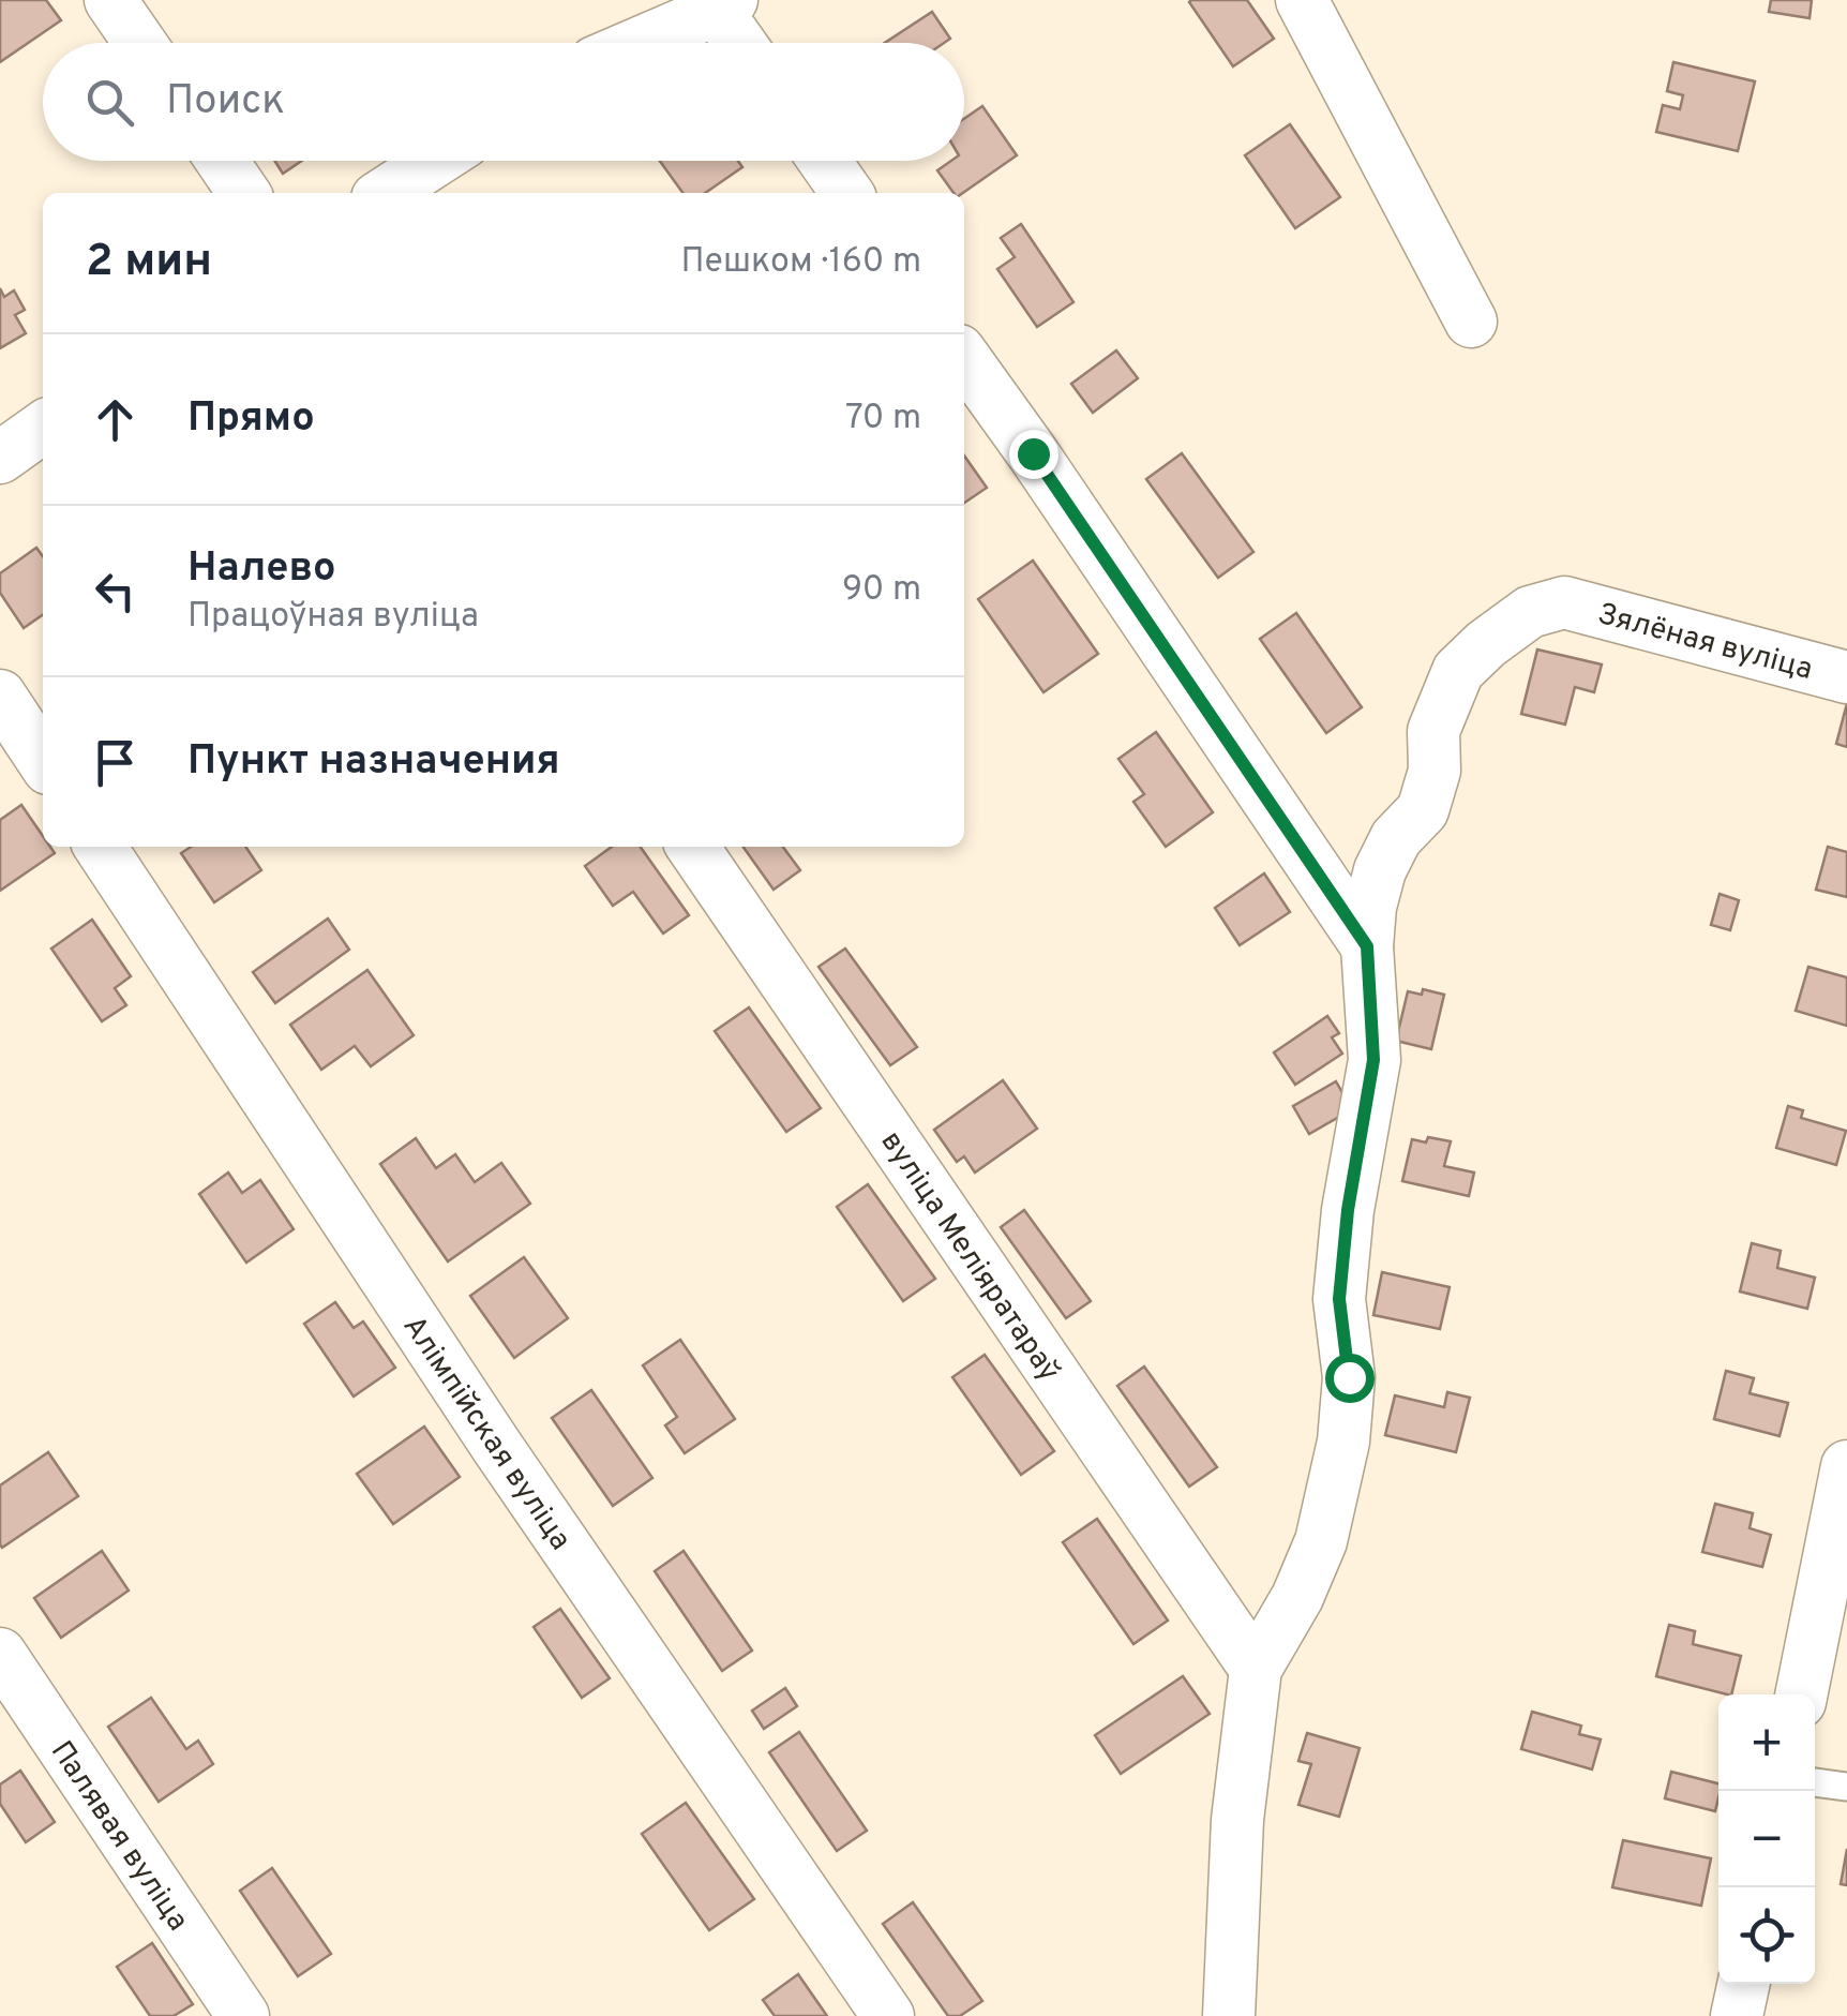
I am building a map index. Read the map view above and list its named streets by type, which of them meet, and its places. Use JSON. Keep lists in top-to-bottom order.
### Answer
{
  "streets": {
    "street": [
      "Зялёная вуліца",
      "вуліца Меліяратараў",
      "Алімпійская вуліца",
      "Палявая вуліца"
    ]
  },
  "page": {
    "search": "Поиск",
    "heading": ["2 мин", "Пешком · 160 m"],
    "list": [
      ["Прямо", "70 m"],
      ["Налево", "Працоўная вуліца", "90 m"],
      "Пункт назначения"
    ],
    "map_buttons": ["+", "−"]
  }
}
